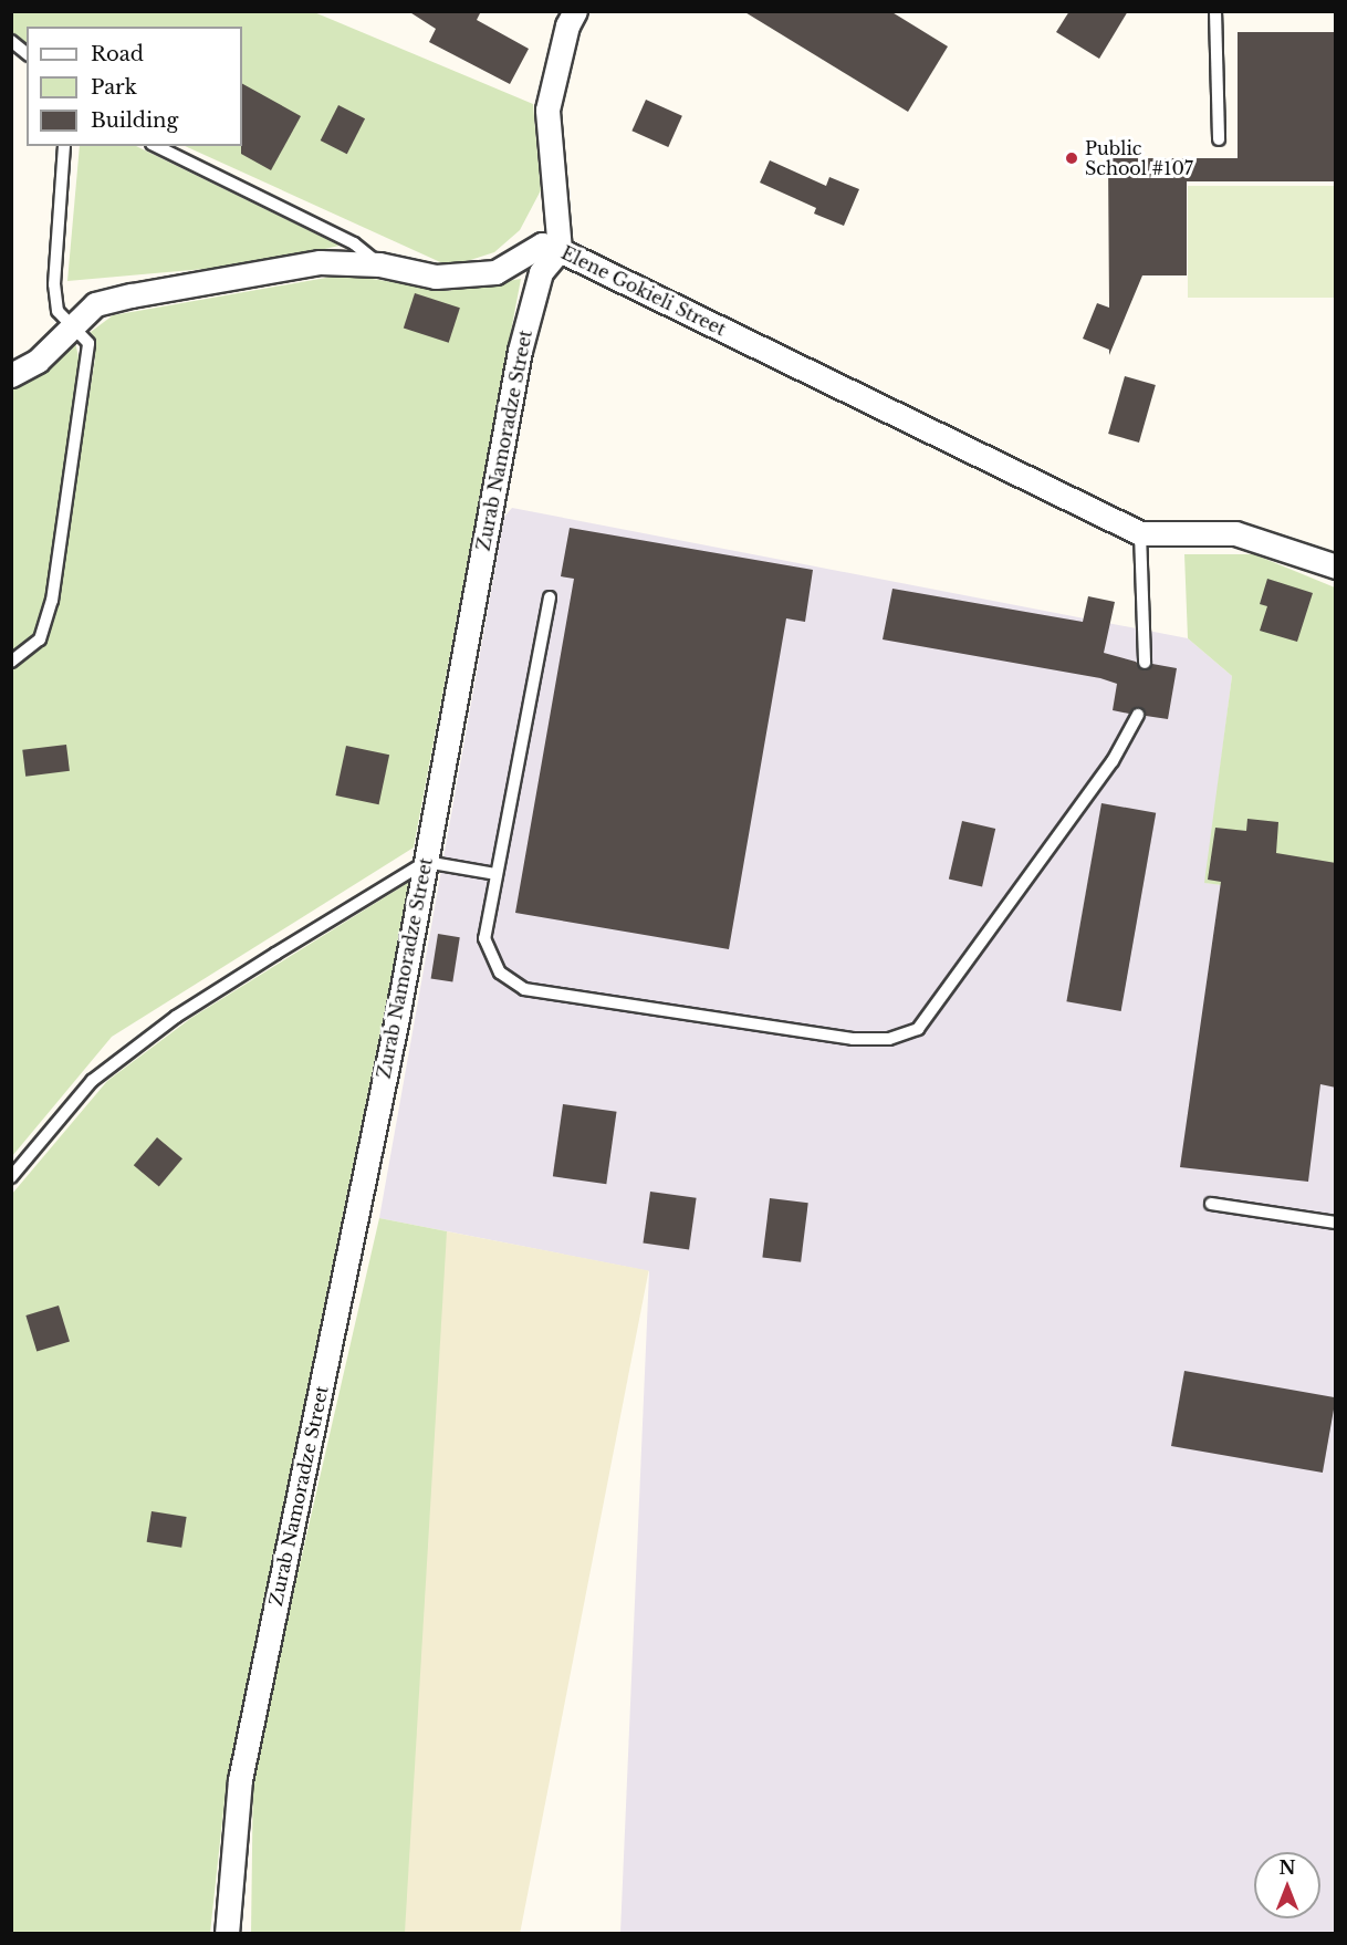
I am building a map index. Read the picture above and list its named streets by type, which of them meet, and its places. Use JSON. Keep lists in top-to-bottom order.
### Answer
{
  "streets": {
    "street": ["Elene Gokieli Street", "Zurab Namoradze Street"]
  },
  "crossings": [
    ["Elene Gokieli Street", "Zurab Namoradze Street"]
  ],
  "places": ["Public School #107"],
  "legend": ["Road", "Park", "Building"],
  "north": "top"
}
